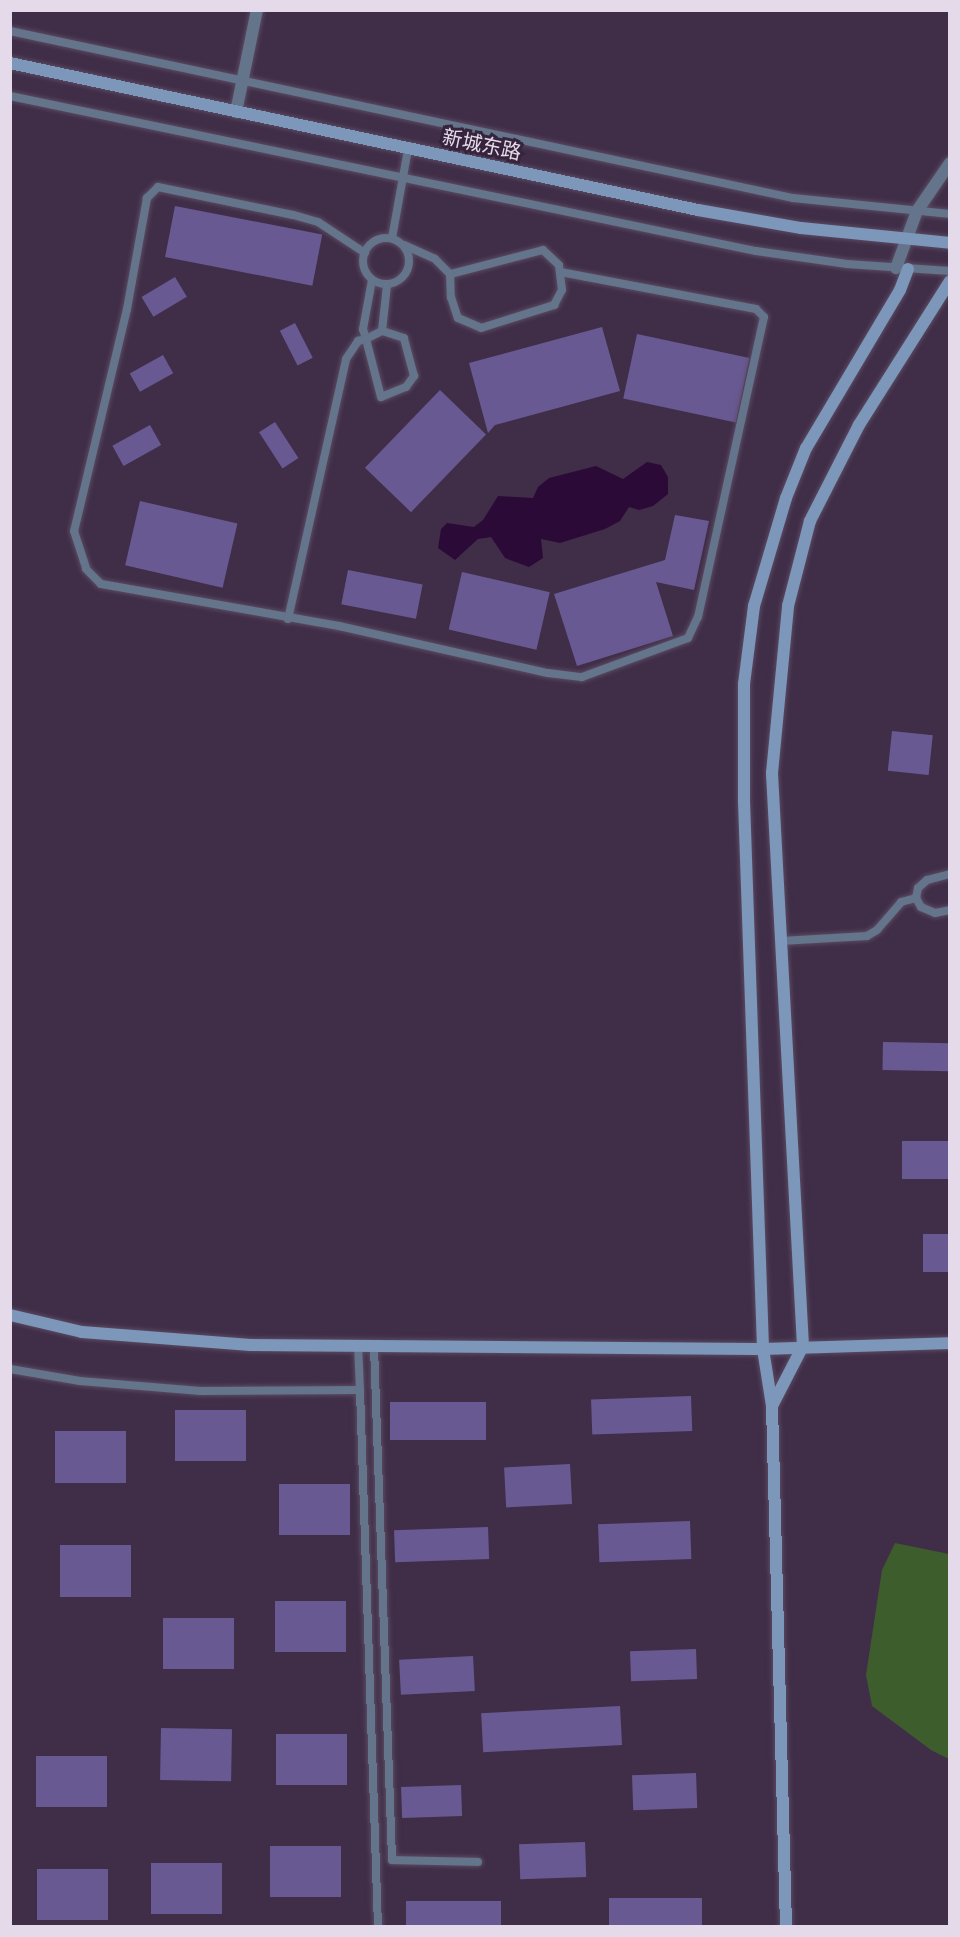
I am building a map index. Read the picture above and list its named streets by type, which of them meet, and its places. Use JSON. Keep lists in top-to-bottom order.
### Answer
{
  "streets": {
    "main road": ["新城东路"]
  }
}
